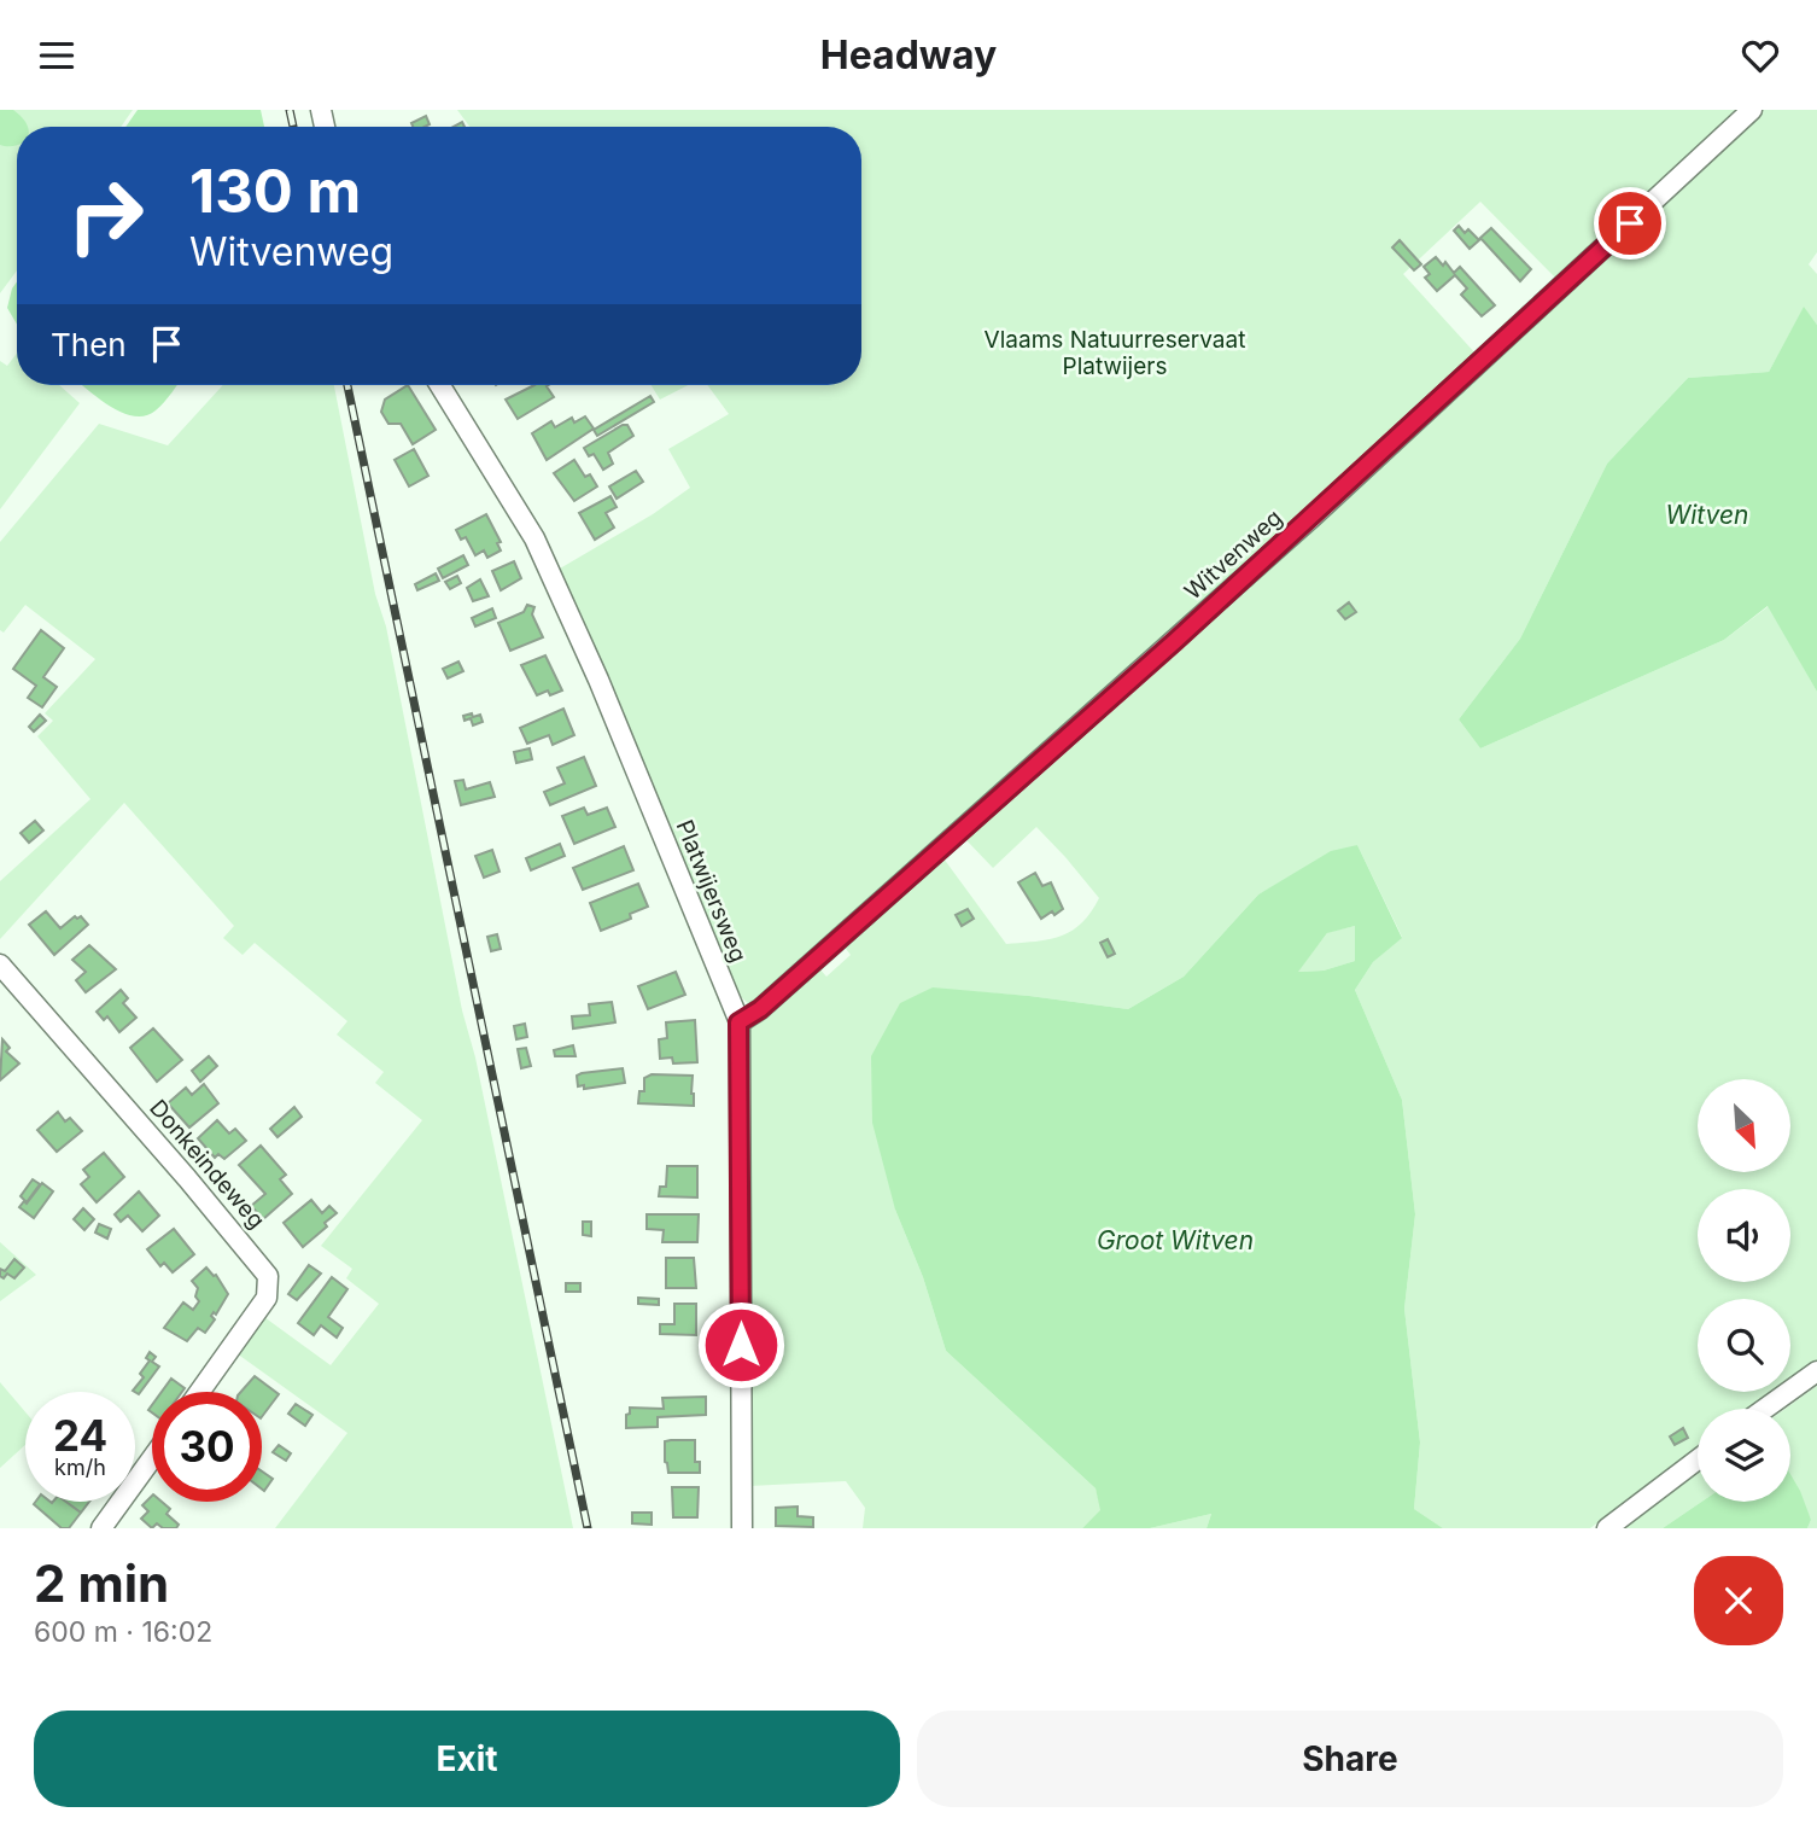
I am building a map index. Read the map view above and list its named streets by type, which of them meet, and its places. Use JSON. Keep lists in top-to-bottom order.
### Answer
{
  "streets": {
    "street": ["Witvenweg", "Platwijersweg", "Donkeindeweg"]
  },
  "crossings": [
    ["Witvenweg", "Platwijersweg"]
  ],
  "water": ["Witven", "Groot Witven"],
  "parks": ["Vlaams Natuurreservaat Platwijers"],
  "north": "bottom right",
  "page": {
    "header": "Headway",
    "turn": ["130 m", "Witvenweg"],
    "then": "Then",
    "speed": "24 km/h",
    "limit": "30",
    "heading": ["2 min", "600 m · 16:02"],
    "buttons": ["Exit", "Share"]
  }
}
